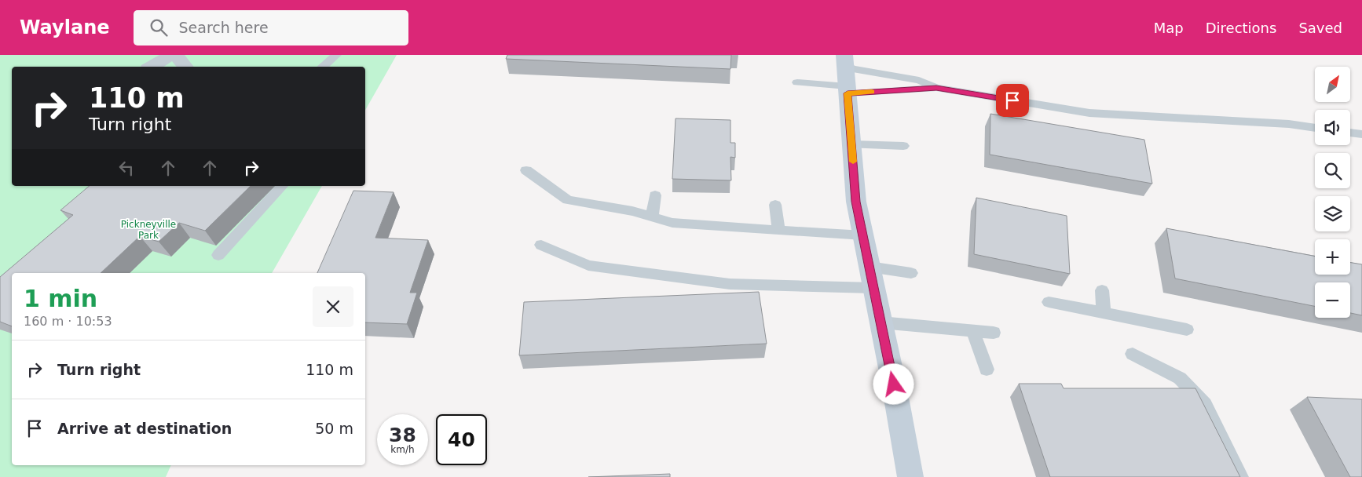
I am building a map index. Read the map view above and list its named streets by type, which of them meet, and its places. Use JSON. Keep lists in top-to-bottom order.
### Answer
{
  "parks": ["Pickneyville Park"],
  "north": "top right",
  "page": {
    "header": "Waylane",
    "search": "Search here",
    "nav": ["Map", "Directions", "Saved"],
    "map_buttons": ["+", "−"],
    "turn": ["110 m", "Turn right"],
    "heading": ["1 min", "160 m · 10:53"],
    "list": [
      {
        "name": "Turn right",
        "value": "110 m"
      },
      {
        "name": "Arrive at destination",
        "value": "50 m"
      }
    ],
    "speed": "38 km/h",
    "limit": "40"
  }
}
